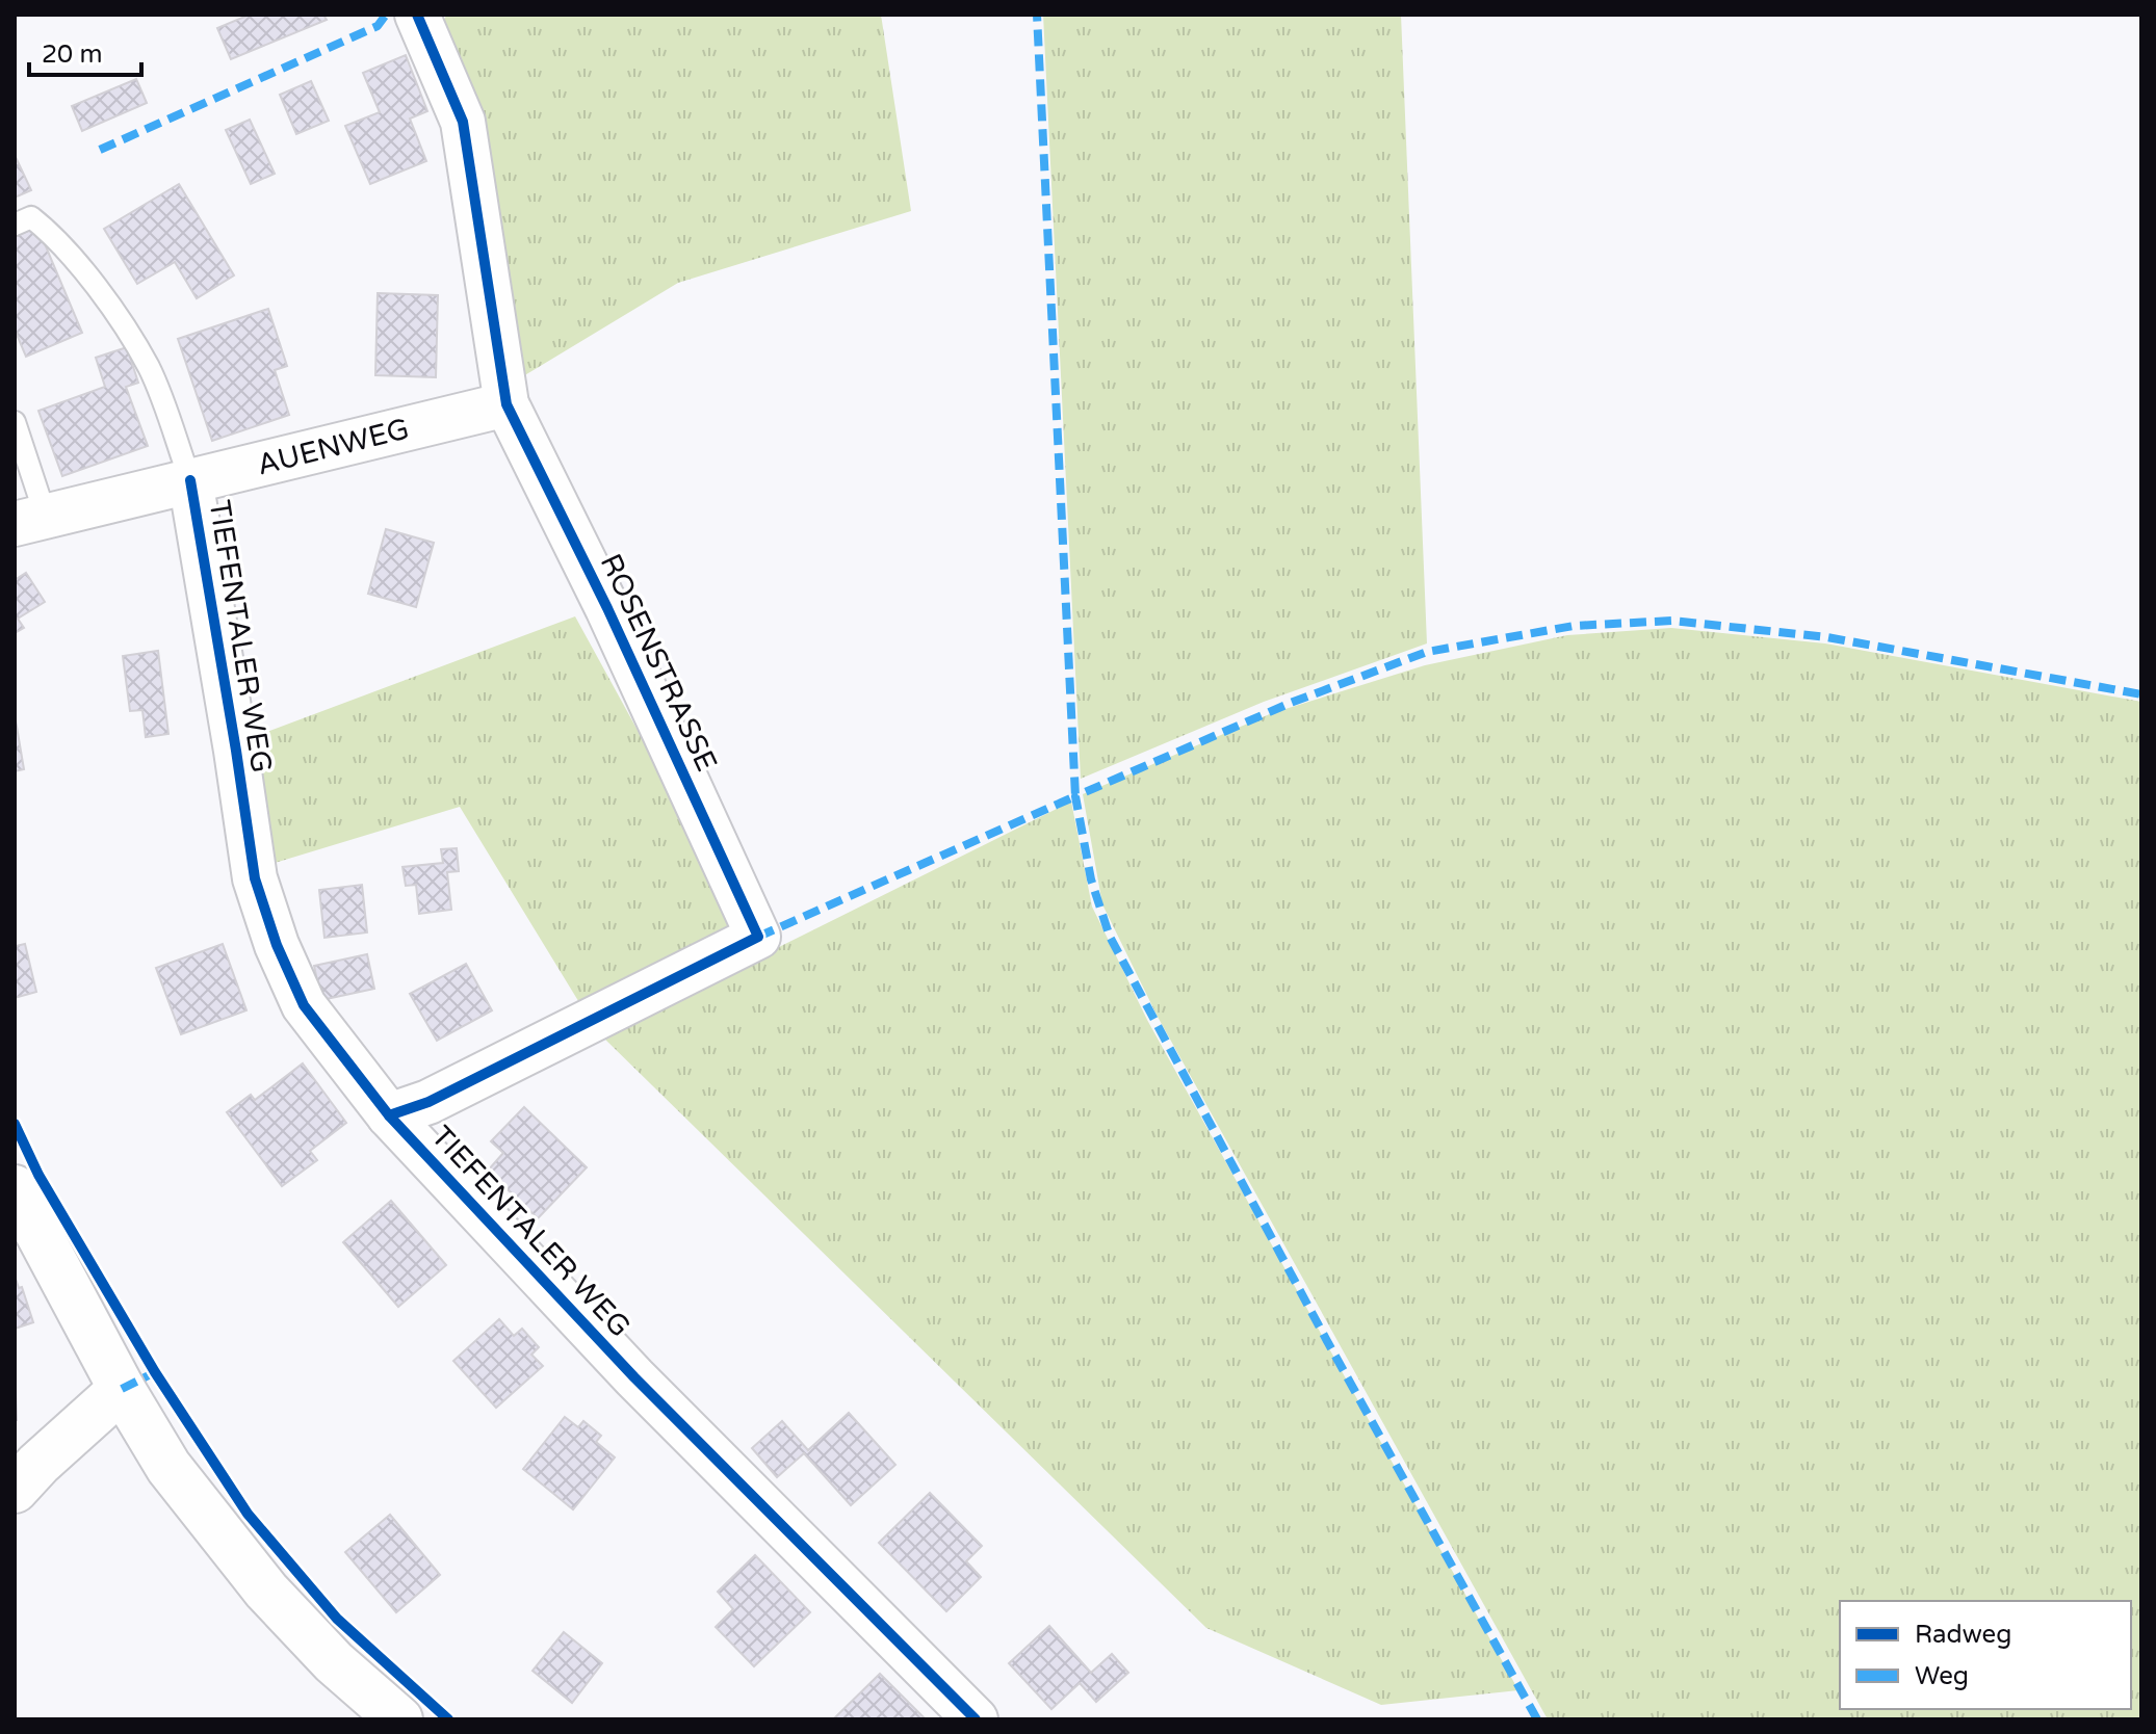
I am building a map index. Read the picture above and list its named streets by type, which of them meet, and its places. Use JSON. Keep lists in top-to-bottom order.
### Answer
{
  "streets": {
    "street": ["AUENWEG", "TIEFENTALER WEG", "ROSENSTRASSE"]
  },
  "crossings": [
    ["AUENWEG", "TIEFENTALER WEG"],
    ["AUENWEG", "ROSENSTRASSE"],
    ["TIEFENTALER WEG", "ROSENSTRASSE"]
  ],
  "legend": ["Radweg", "Weg"],
  "scale_bar": "20 m"
}
